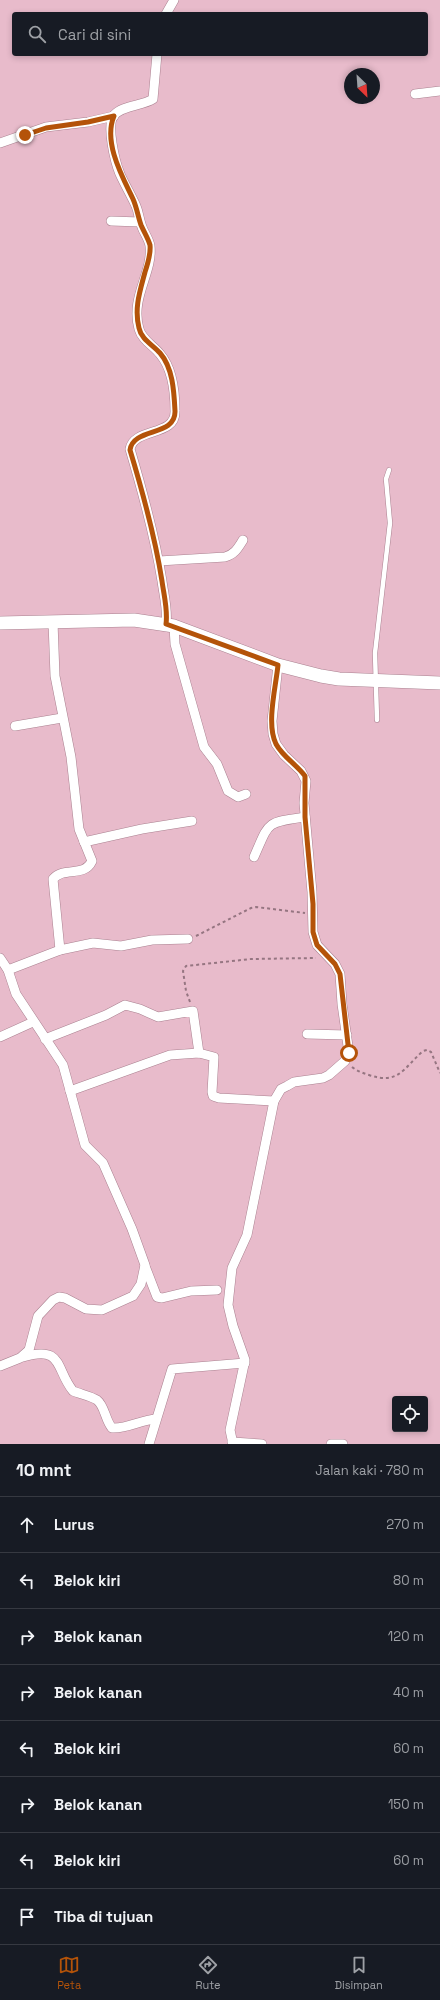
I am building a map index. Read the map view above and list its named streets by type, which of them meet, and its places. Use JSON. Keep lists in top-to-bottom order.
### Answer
{
  "north": "bottom right",
  "page": {
    "search": "Cari di sini",
    "heading": ["10 mnt", "Jalan kaki · 780 m"],
    "list": [
      ["Lurus", "270 m"],
      ["Belok kiri", "80 m"],
      ["Belok kanan", "120 m"],
      ["Belok kanan", "40 m"],
      ["Belok kiri", "60 m"],
      ["Belok kanan", "150 m"],
      ["Belok kiri", "60 m"],
      "Tiba di tujuan"
    ],
    "nav": ["Peta", "Rute", "Disimpan"]
  }
}
